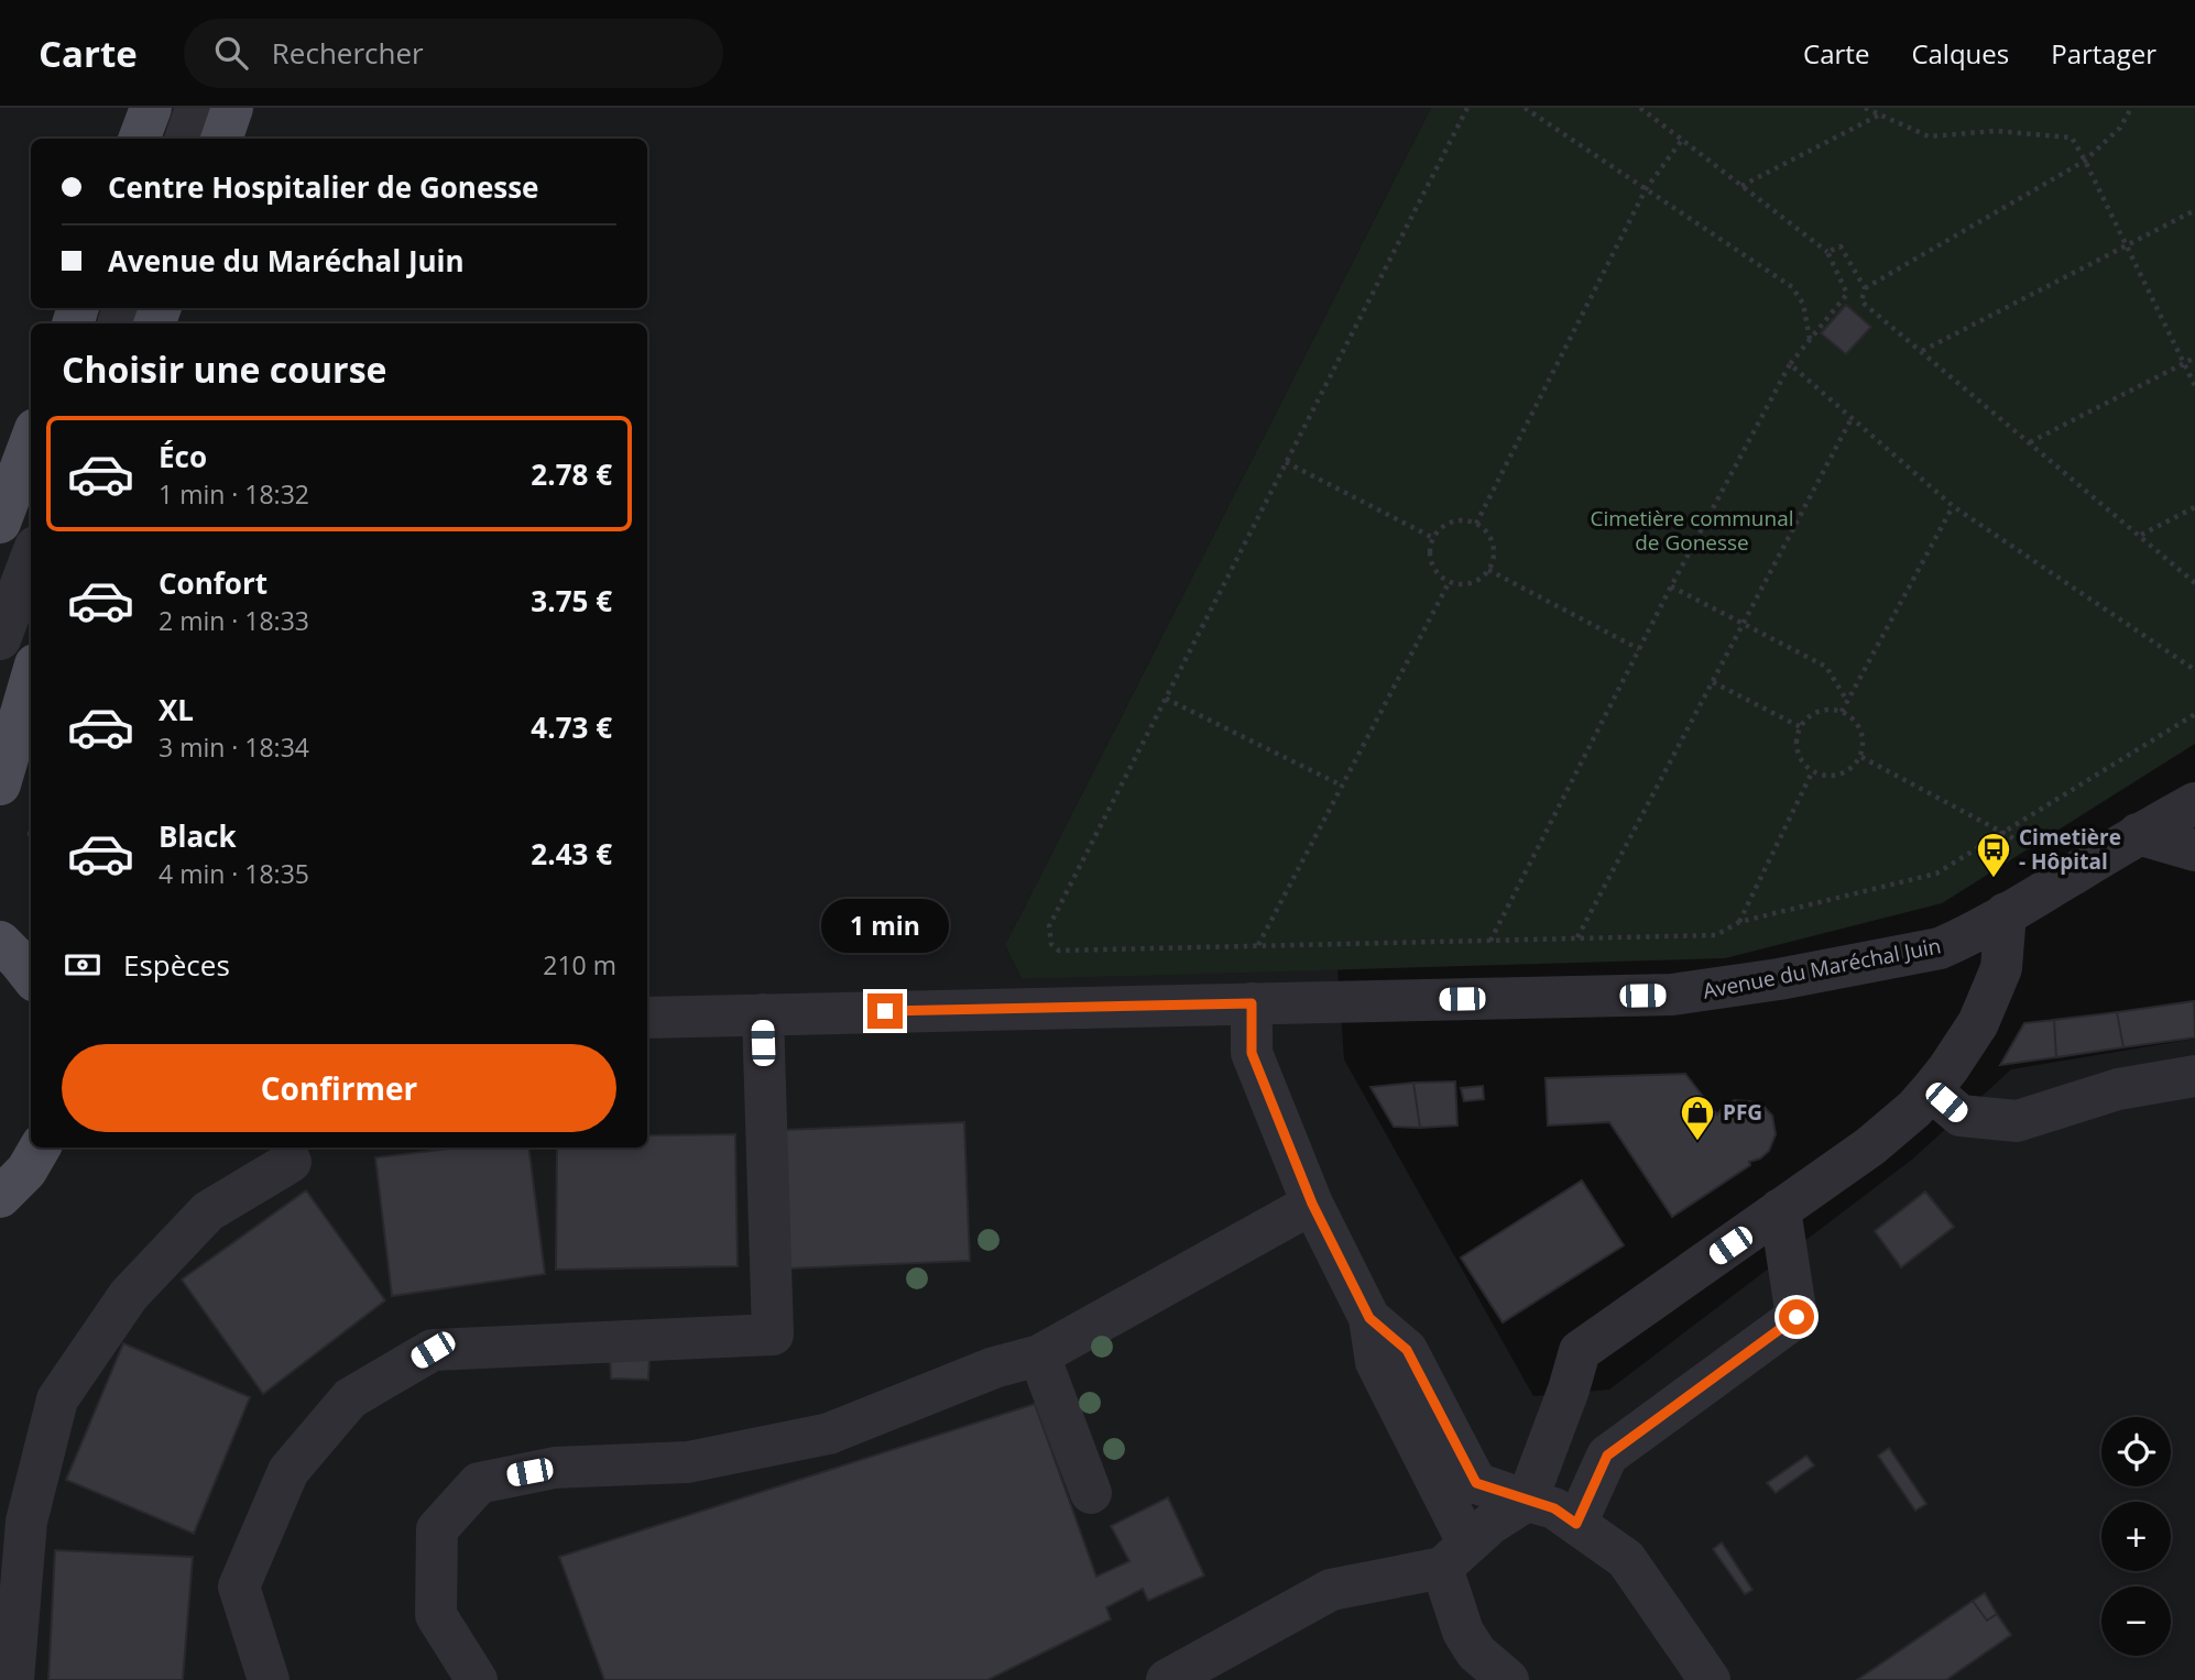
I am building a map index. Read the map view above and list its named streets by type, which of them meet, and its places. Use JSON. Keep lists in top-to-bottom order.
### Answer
{
  "streets": {
    "street": ["Avenue du Maréchal Juin"]
  },
  "parks": ["Cimetière communal de Gonesse"],
  "places": {
    "bus stop": ["Cimetière - Hôpital"],
    "shop": ["PFG"]
  },
  "page": {
    "header": "Carte",
    "search": "Rechercher",
    "nav": ["Carte", "Calques", "Partager"],
    "banner": ["Centre Hospitalier de Gonesse", "Avenue du Maréchal Juin"],
    "heading": "Choisir une course",
    "list": [
      {
        "name": "Éco",
        "note": "1 min · 18:32",
        "value": "2.78 €"
      },
      {
        "name": "Confort",
        "note": "2 min · 18:33",
        "value": "3.75 €"
      },
      {
        "name": "XL",
        "note": "3 min · 18:34",
        "value": "4.73 €"
      },
      {
        "name": "Black",
        "note": "4 min · 18:35",
        "value": "2.43 €"
      }
    ],
    "bubble": "1 min",
    "pay": ["Espèces", "210 m"],
    "buttons": "Confirmer",
    "map_buttons": ["+", "−"]
  }
}
